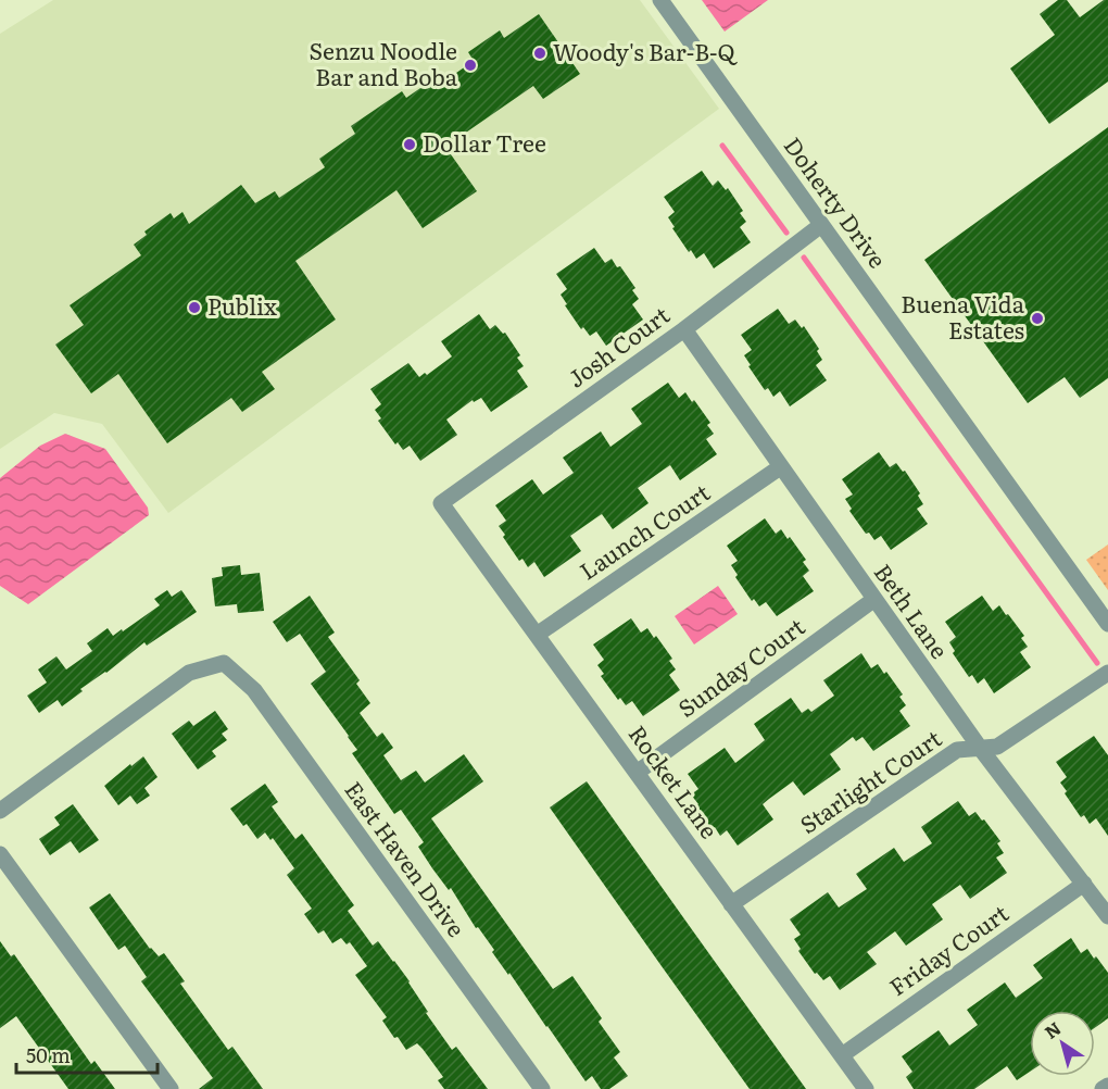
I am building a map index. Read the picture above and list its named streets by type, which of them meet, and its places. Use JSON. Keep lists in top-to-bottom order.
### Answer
{
  "streets": {
    "street": [
      "Doherty Drive",
      "Josh Court",
      "Launch Court",
      "Beth Lane",
      "Sunday Court",
      "Rocket Lane",
      "Starlight Court",
      "East Haven Drive",
      "Friday Court"
    ]
  },
  "crossings": [
    ["Doherty Drive", "Josh Court"],
    ["Josh Court", "Beth Lane"],
    ["Josh Court", "Rocket Lane"],
    ["Launch Court", "Beth Lane"],
    ["Launch Court", "Rocket Lane"],
    ["Beth Lane", "Sunday Court"],
    ["Beth Lane", "Starlight Court"],
    ["Beth Lane", "Friday Court"],
    ["Sunday Court", "Rocket Lane"],
    ["Rocket Lane", "Starlight Court"],
    ["Rocket Lane", "Friday Court"]
  ],
  "places": [
    "Woody's Bar-B-Q",
    "Senzu Noodle Bar and Boba",
    "Dollar Tree",
    "Publix",
    "Buena Vida Estates"
  ],
  "scale_bar": "50 m",
  "north": "top left"
}
